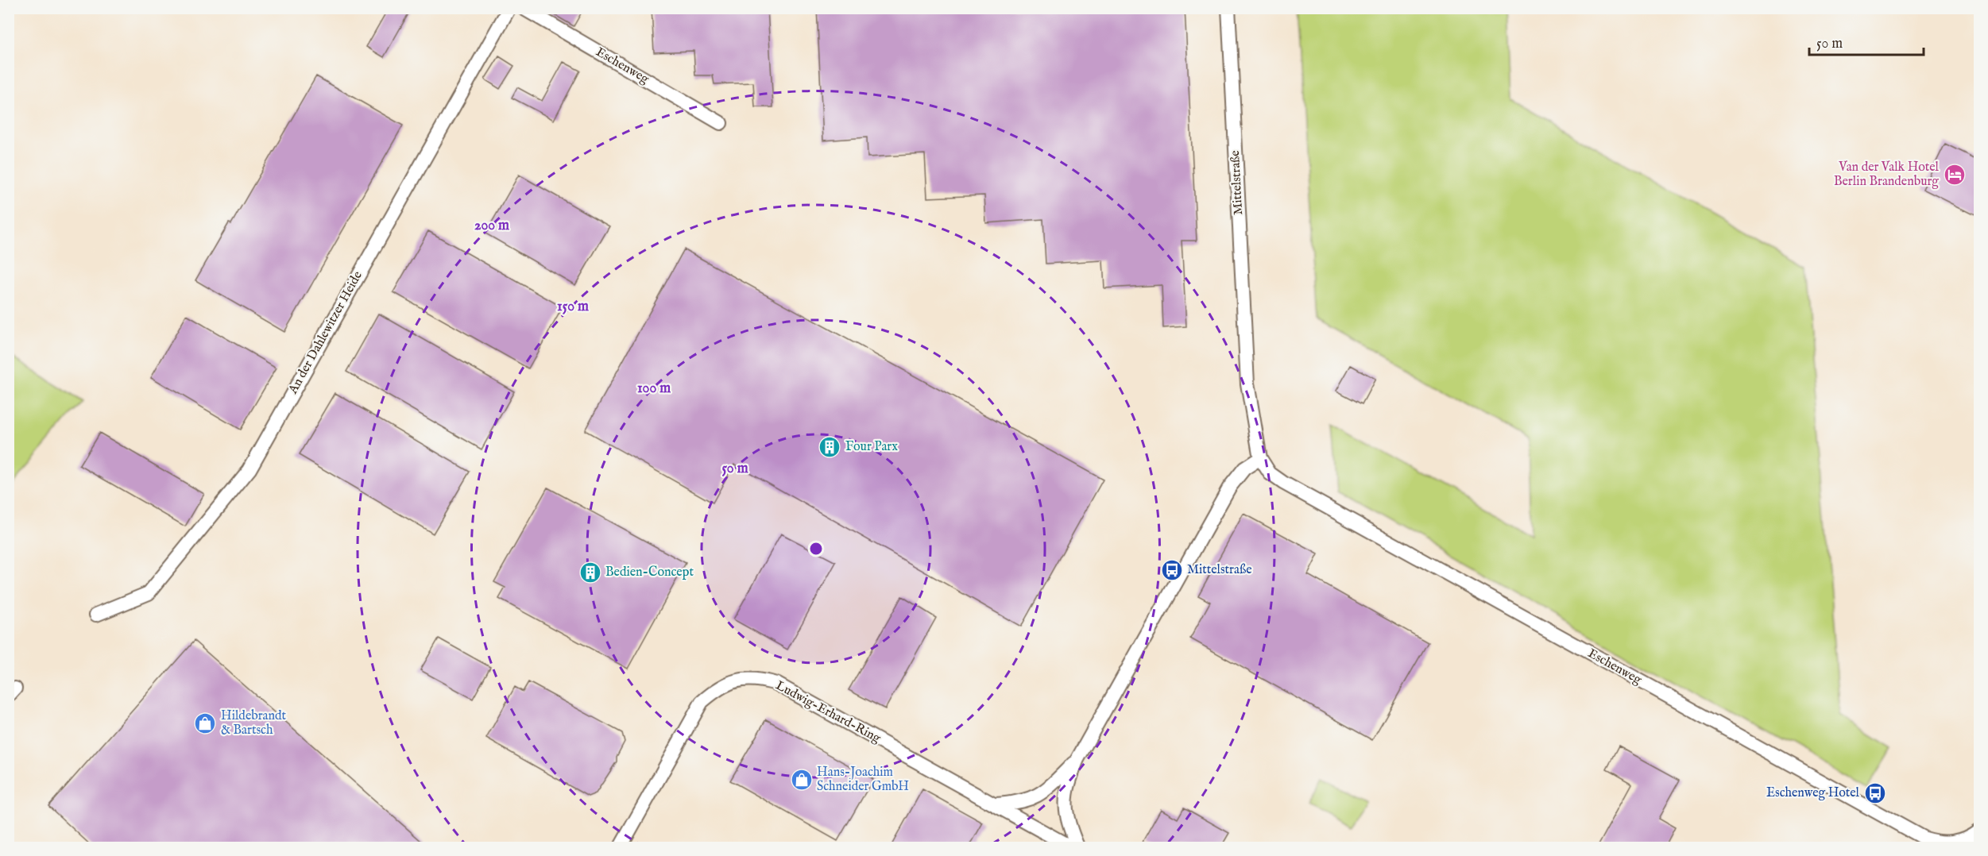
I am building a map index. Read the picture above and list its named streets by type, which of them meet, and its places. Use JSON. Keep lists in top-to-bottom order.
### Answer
{
  "streets": {
    "street": [
      "Eschenweg",
      "Mittelstraße",
      "An der Dahlewitzer Heide",
      "Ludwig-Erhard-Ring"
    ]
  },
  "crossings": [
    ["Eschenweg", "Mittelstraße"]
  ],
  "places": {
    "hotel": ["Van der Valk Hotel Berlin Brandenburg"],
    "building": ["Four Parx", "Bedien-Concept"],
    "bus stop": ["Mittelstraße", "Eschenweg Hotel"],
    "shop": ["Hildebrandt & Bartsch", "Hans-Joachim Schneider GmbH"]
  },
  "scale_bar": "50 m",
  "rings": [
    "200 m",
    "150 m",
    "100 m",
    "50 m"
  ]
}
